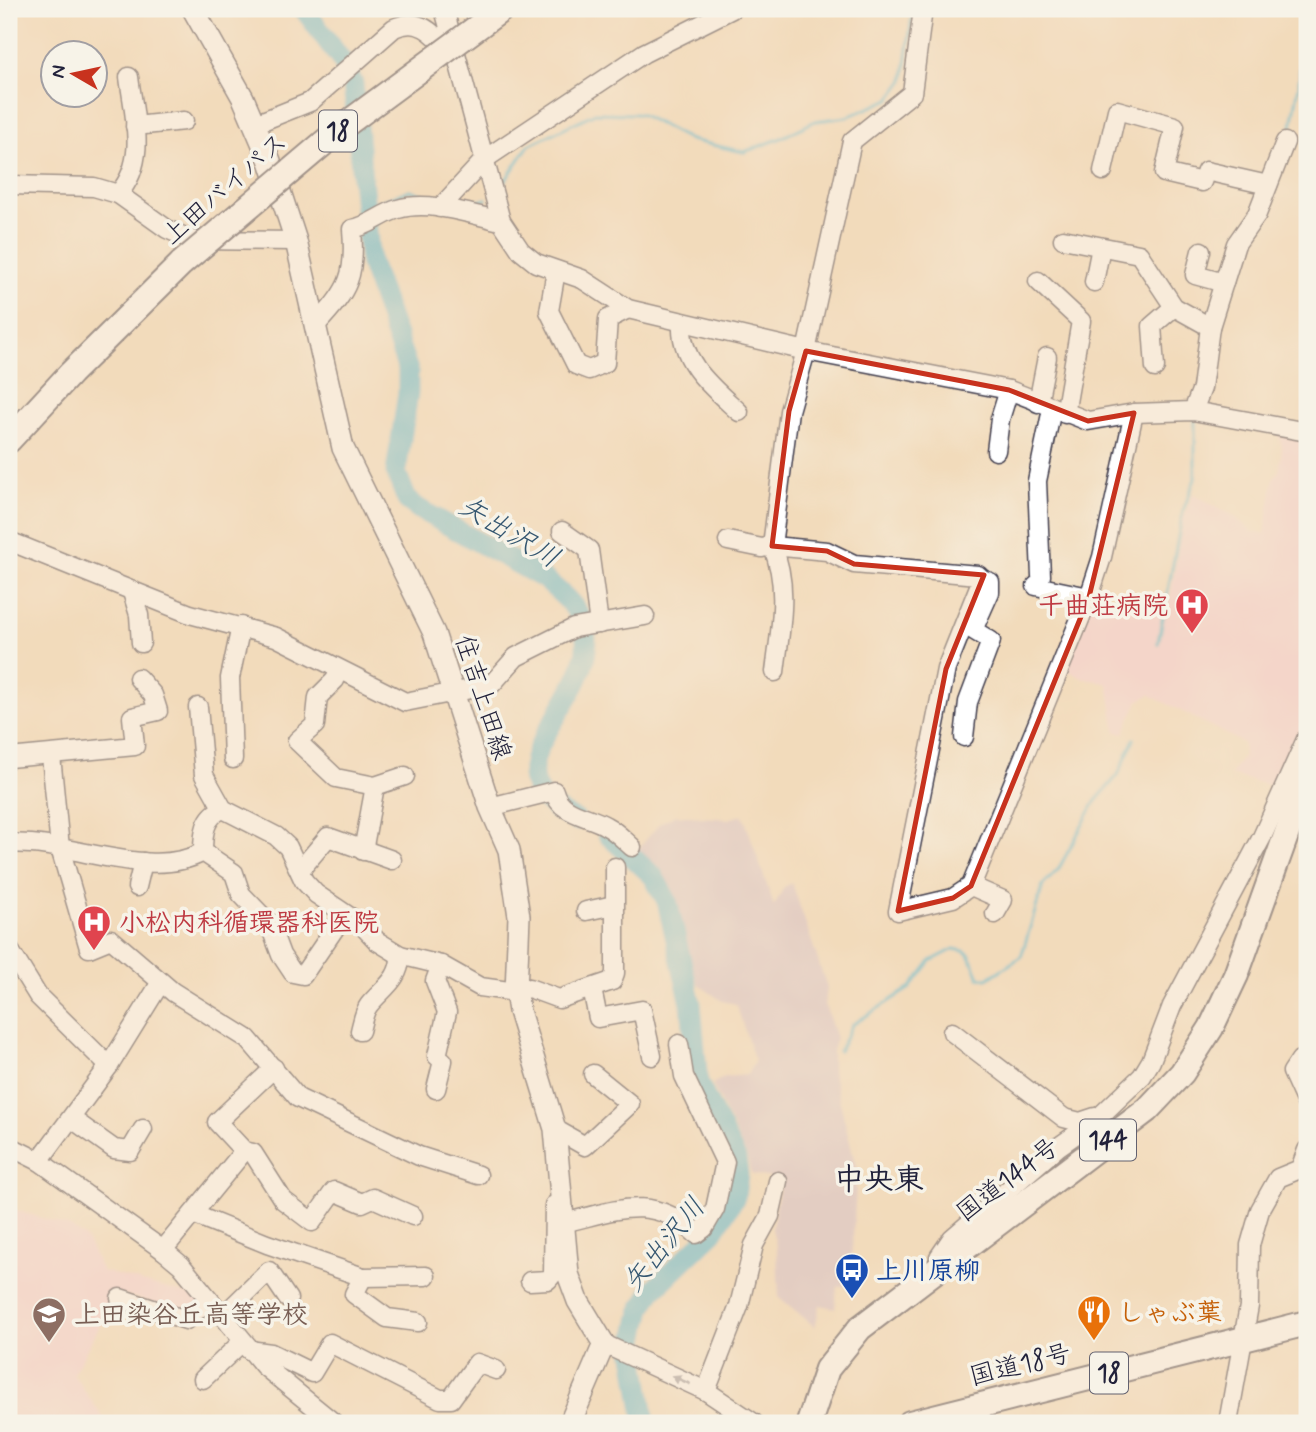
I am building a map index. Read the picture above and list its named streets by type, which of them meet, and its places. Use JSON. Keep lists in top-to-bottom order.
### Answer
{
  "streets": {
    "highway": [
      "18",
      "上田バイパス",
      "144",
      "国道144号",
      "国道18号"
    ],
    "main road": ["住吉上田線"]
  },
  "districts": ["中央東"],
  "water": ["矢出沢川"],
  "places": {
    "hospital": ["千曲荘病院", "小松内科循環器科医院"],
    "bus stop": ["上川原柳"],
    "restaurant": ["しゃぶ葉"],
    "school or university": ["上田染谷丘高等学校"]
  },
  "north": "left"
}
